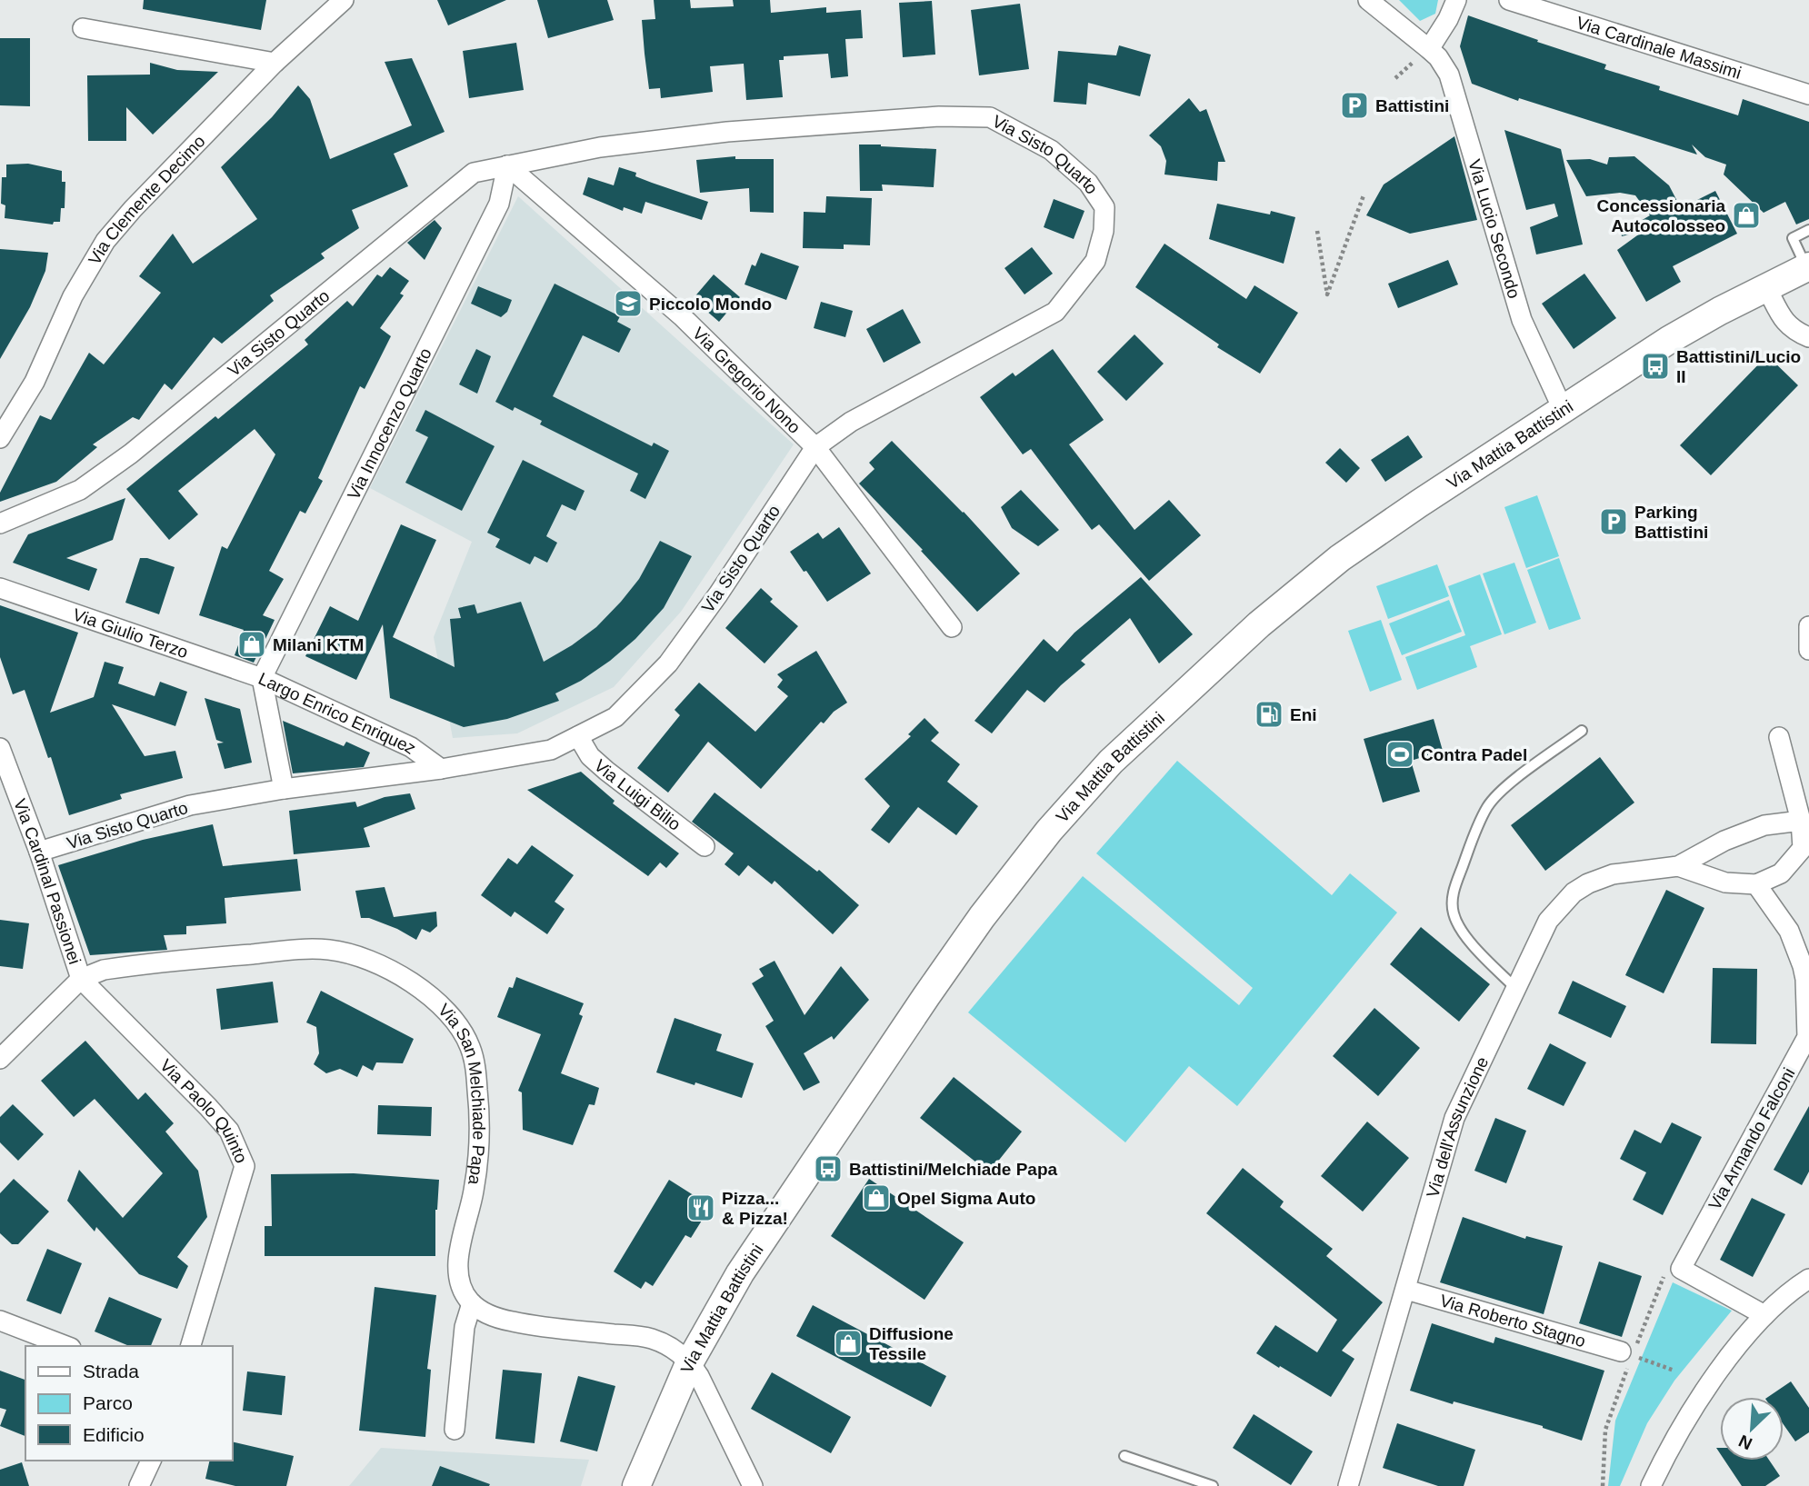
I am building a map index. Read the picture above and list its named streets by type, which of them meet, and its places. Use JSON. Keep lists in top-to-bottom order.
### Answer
{
  "streets": {
    "main road": ["Via Mattia Battistini"],
    "street": [
      "Via Cardinale Massimi",
      "Via Sisto Quarto",
      "Via Clemente Decimo",
      "Via Lucio Secondo",
      "Via Gregorio Nono",
      "Via Innocenzo Quarto",
      "Via Giulio Terzo",
      "Largo Enrico Enriquez",
      "Via Luigi Bilio",
      "Via Cardinal Passionei",
      "Via San Melchiade Papa",
      "Via Paolo Quinto",
      "Via dell'Assunzione",
      "Via Armando Falconi",
      "Via Roberto Stagno"
    ]
  },
  "crossings": [
    ["Via Sisto Quarto", "Via Gregorio Nono"],
    ["Via Sisto Quarto", "Via Innocenzo Quarto"],
    ["Via Sisto Quarto", "Largo Enrico Enriquez"],
    ["Via Sisto Quarto", "Via Luigi Bilio"],
    ["Via Sisto Quarto", "Via Cardinal Passionei"],
    ["Via Lucio Secondo", "Via Mattia Battistini"],
    ["Via Gregorio Nono", "Via Innocenzo Quarto"],
    ["Via Innocenzo Quarto", "Via Giulio Terzo"],
    ["Via Innocenzo Quarto", "Largo Enrico Enriquez"],
    ["Via Giulio Terzo", "Largo Enrico Enriquez"],
    ["Via Cardinal Passionei", "Via San Melchiade Papa"],
    ["Via Cardinal Passionei", "Via Paolo Quinto"],
    ["Via San Melchiade Papa", "Via Paolo Quinto"],
    ["Via dell'Assunzione", "Via Armando Falconi"],
    ["Via dell'Assunzione", "Via Roberto Stagno"]
  ],
  "places": {
    "parking": ["Battistini", "Parking Battistini"],
    "shop": [
      "Concessionaria Autocolosseo",
      "Milani KTM",
      "Opel Sigma Auto",
      "Diffusione Tessile"
    ],
    "school or university": ["Piccolo Mondo"],
    "bus stop": ["Battistini/Lucio II", "Battistini/Melchiade Papa"],
    "fuel station": ["Eni"],
    "sports": ["Contra Padel"],
    "restaurant": ["Pizza... & Pizza!"]
  },
  "legend": ["Strada", "Parco", "Edificio"],
  "north": "bottom left"
}
